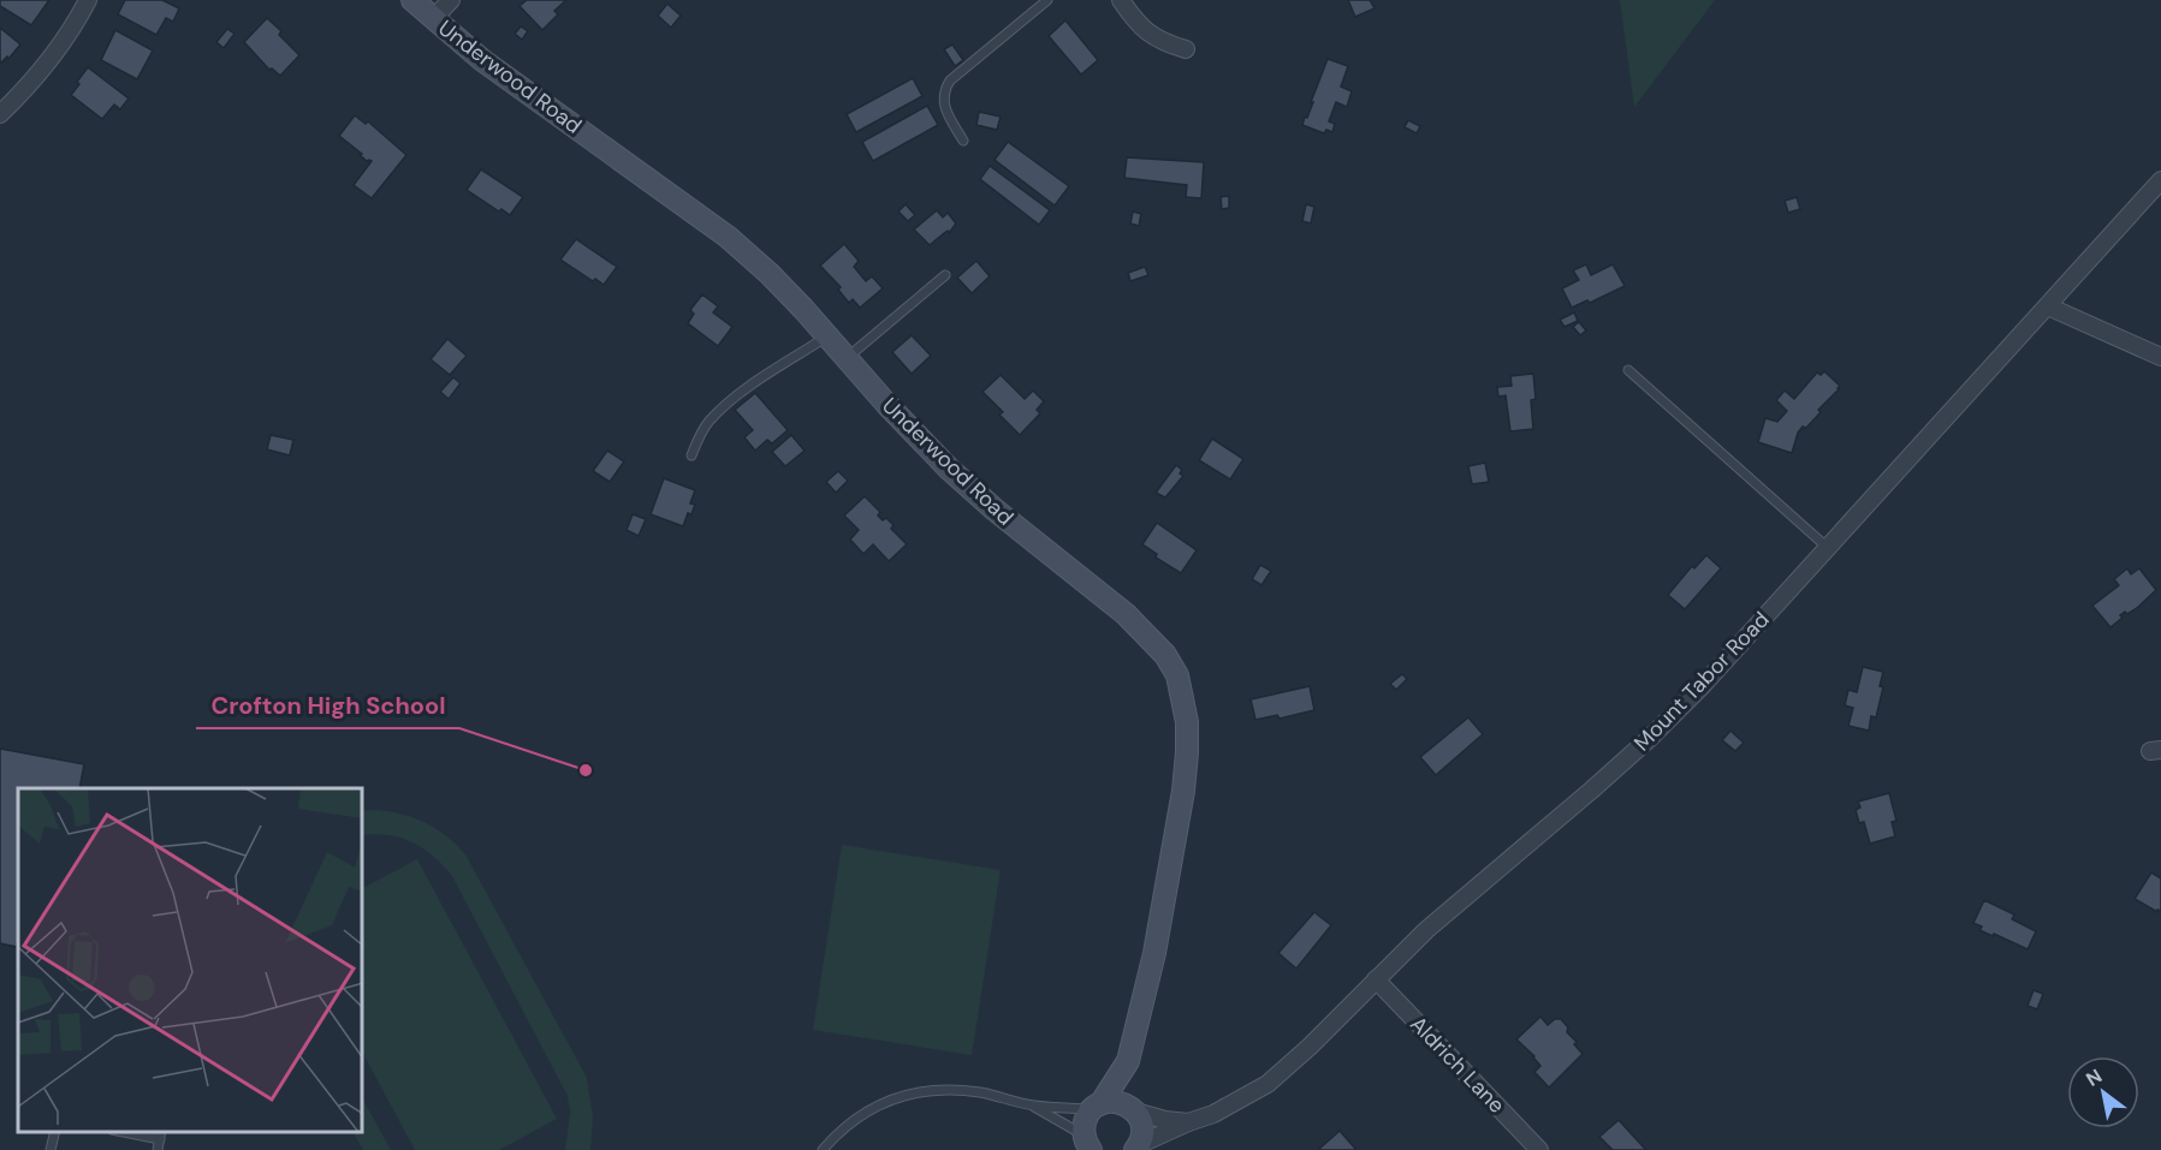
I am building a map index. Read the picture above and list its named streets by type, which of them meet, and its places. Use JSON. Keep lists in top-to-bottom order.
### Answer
{
  "streets": {
    "street": ["Underwood Road", "Mount Tabor Road", "Aldrich Lane"]
  },
  "crossings": [
    ["Underwood Road", "Mount Tabor Road"],
    ["Mount Tabor Road", "Aldrich Lane"]
  ],
  "places": ["Crofton High School"],
  "north": "top left"
}
